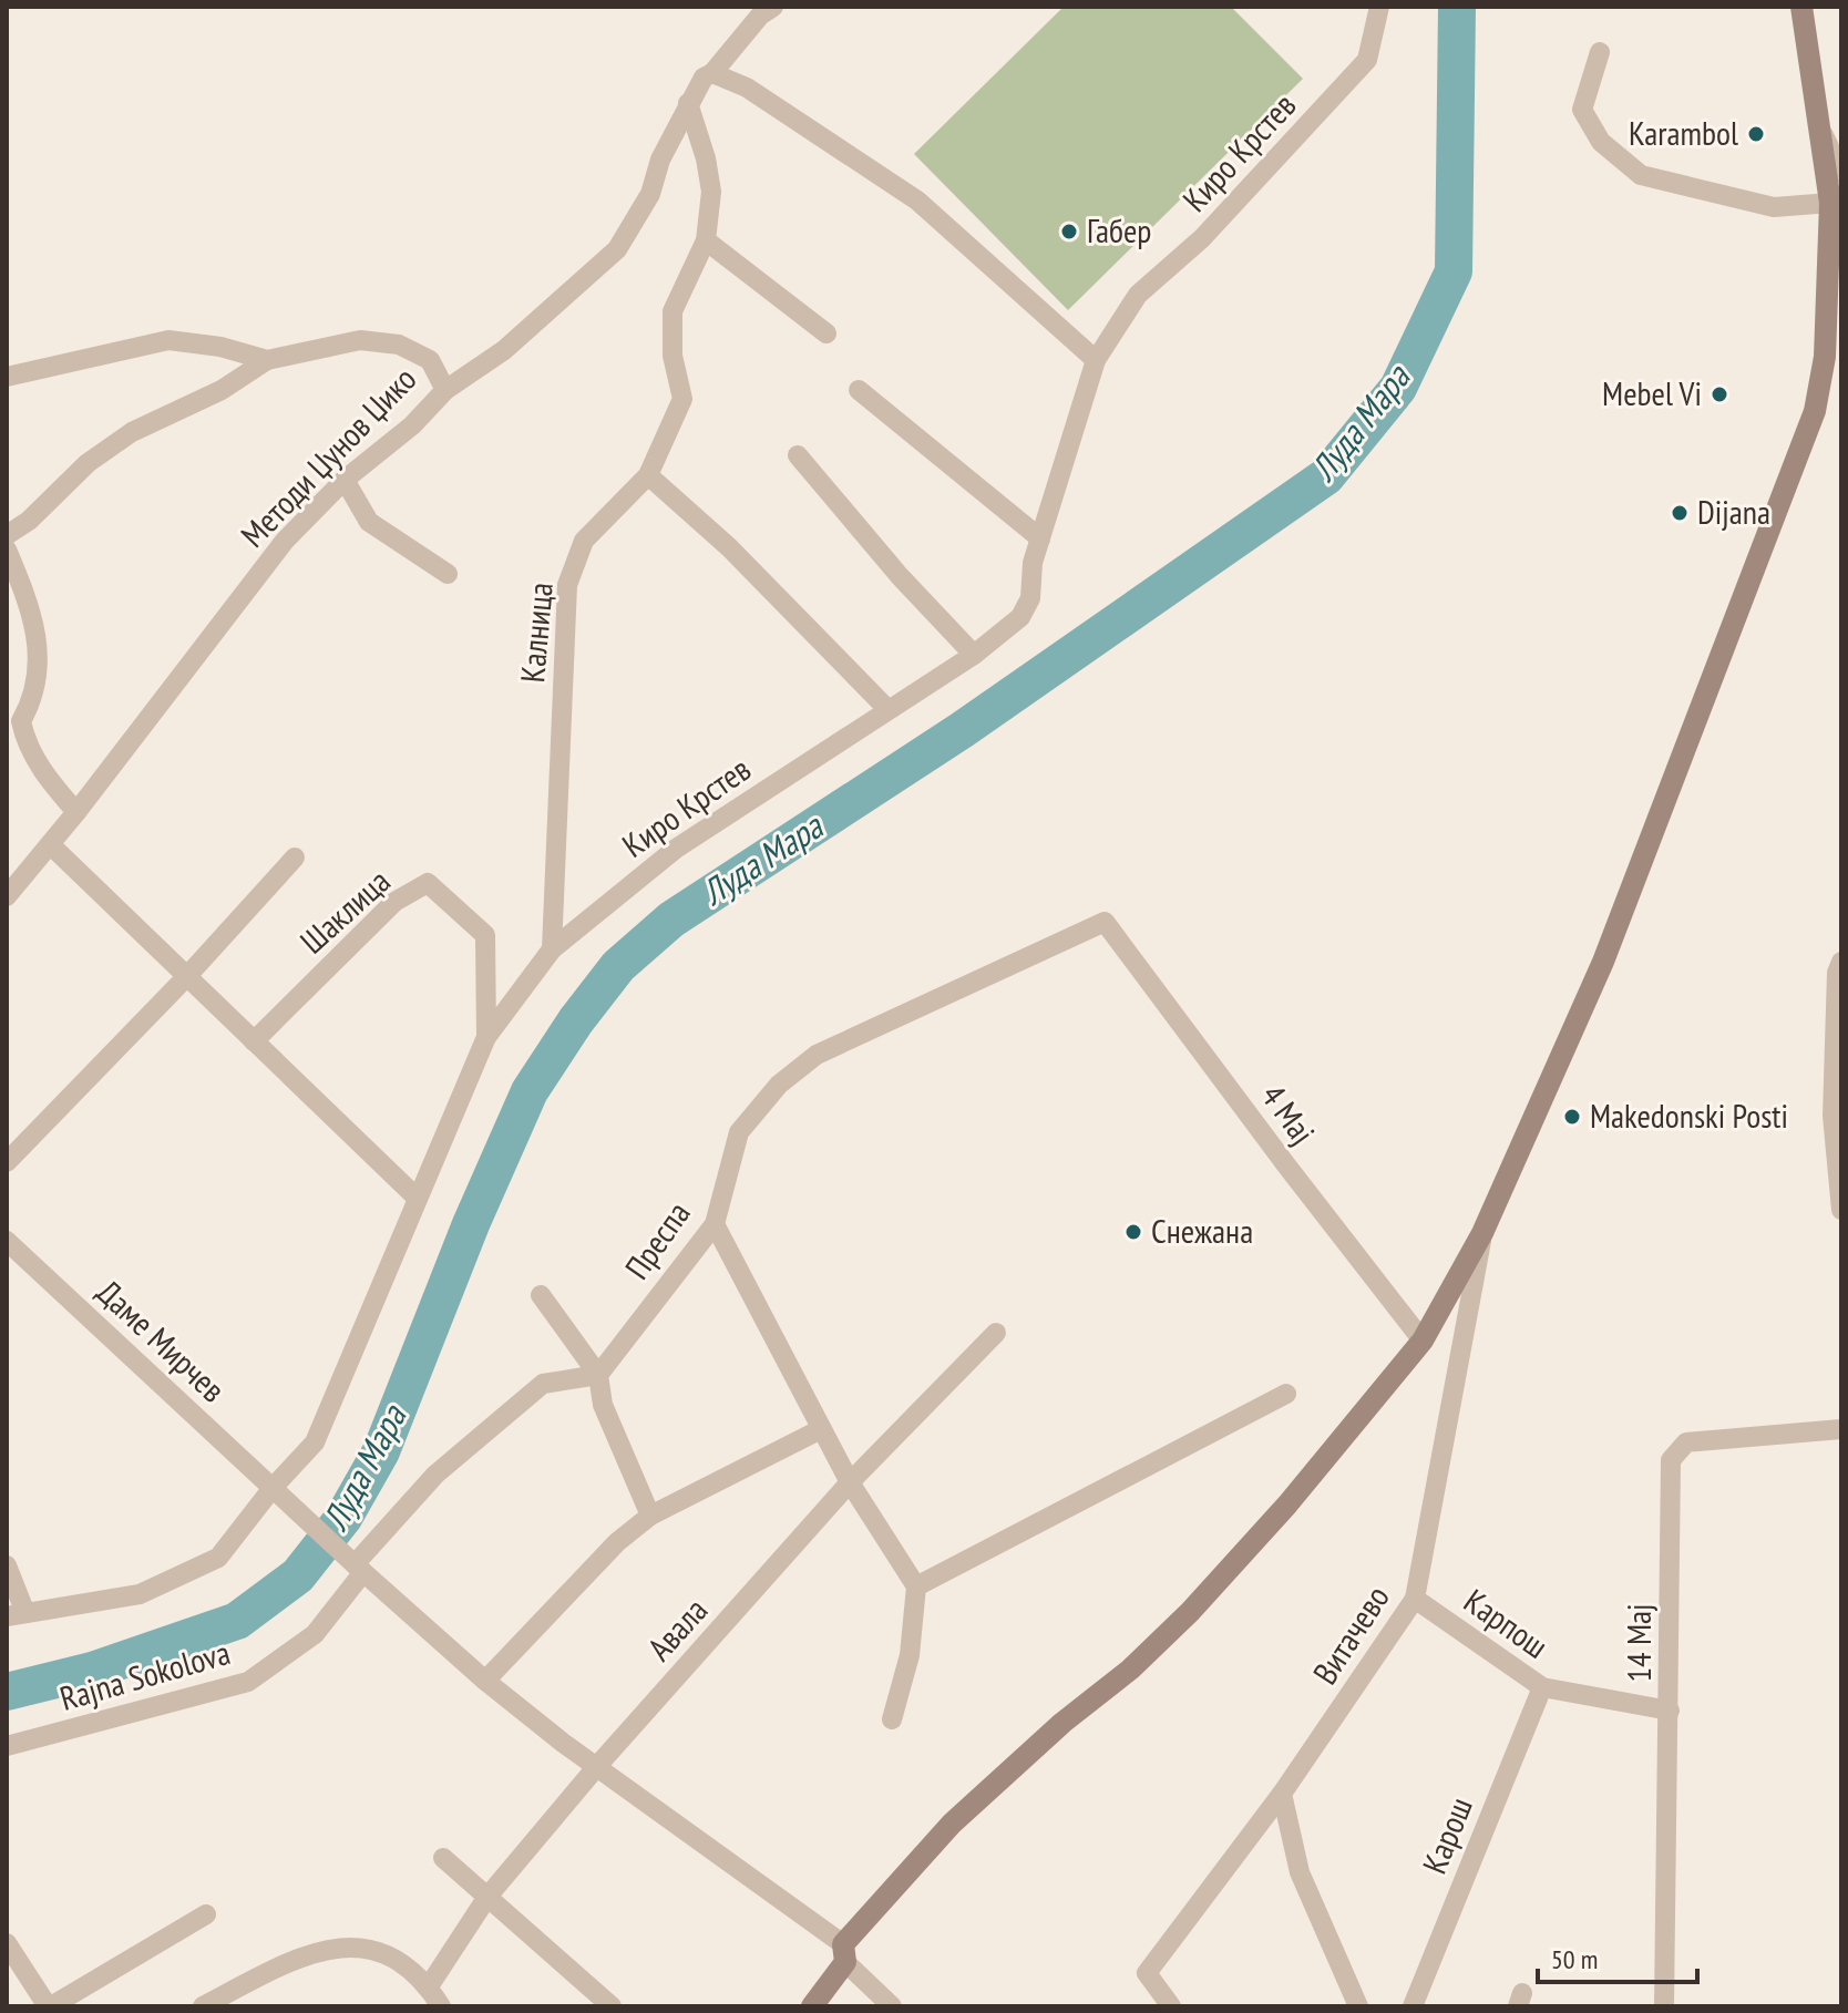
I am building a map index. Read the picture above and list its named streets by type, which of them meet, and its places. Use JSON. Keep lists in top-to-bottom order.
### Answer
{
  "streets": {
    "street": [
      "Киро Крстев",
      "Методи Џунов Џико",
      "Калница",
      "Шаклица",
      "4 Мај",
      "Преспа",
      "Даме Мирчев",
      "Карпош",
      "Авала",
      "Витачево",
      "14 Мај",
      "Rajna Sokolova",
      "Карош"
    ]
  },
  "crossings": [
    ["Киро Крстев", "Калница"],
    ["Киро Крстев", "Шаклица"],
    ["Киро Крстев", "Даме Мирчев"],
    ["4 Мај", "Преспа"],
    ["Даме Мирчев", "Авала"],
    ["Даме Мирчев", "Rajna Sokolova"],
    ["Карпош", "Витачево"],
    ["Карпош", "14 Мај"],
    ["Карпош", "Карош"]
  ],
  "water": ["Луда Мара"],
  "places": [
    "Karambol",
    "Габер",
    "Mebel Vi",
    "Dijana",
    "Makedonski Posti",
    "Снежана"
  ],
  "scale_bar": "50 m"
}
